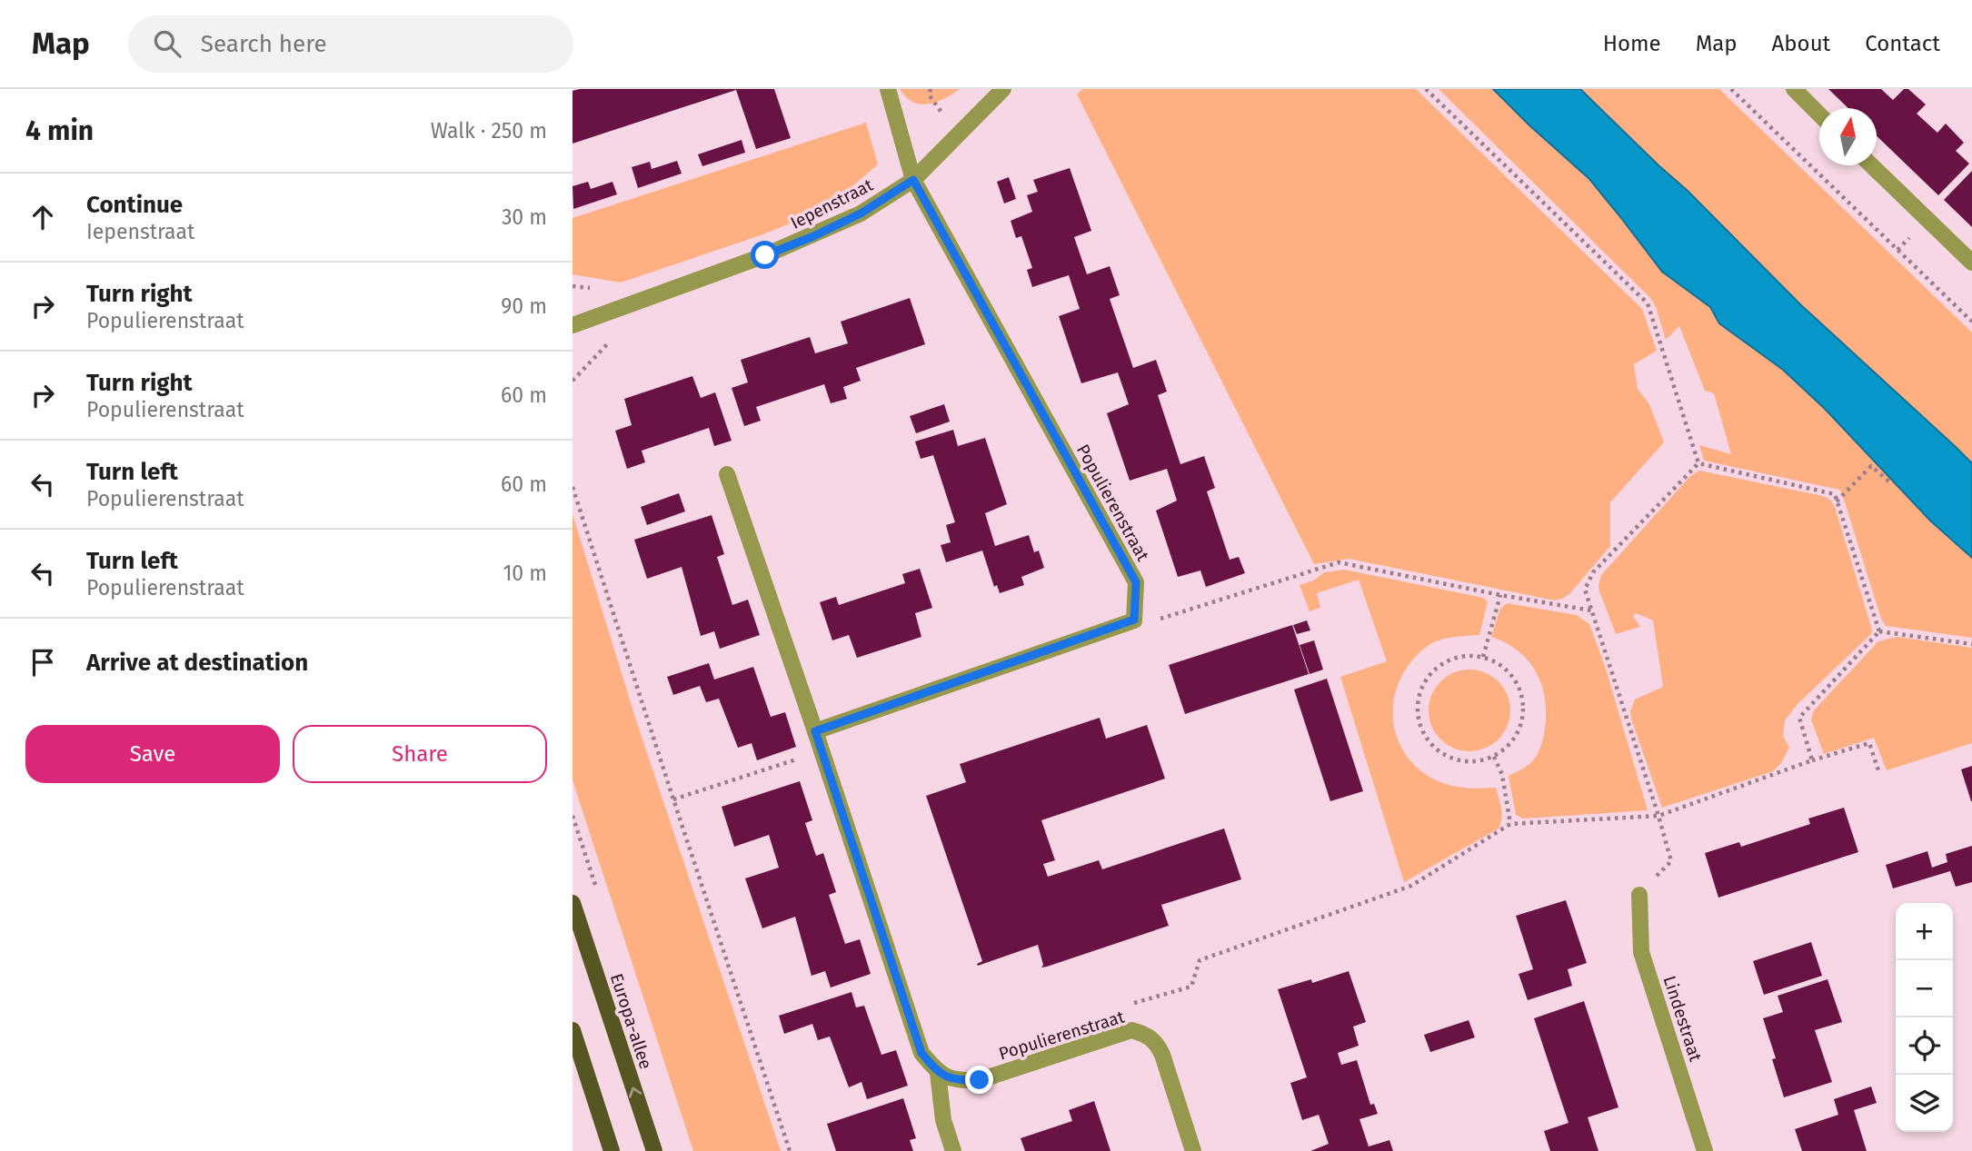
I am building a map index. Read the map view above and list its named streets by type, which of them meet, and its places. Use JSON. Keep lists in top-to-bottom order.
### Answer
{
  "streets": {
    "main road": ["Europa-allee"],
    "street": ["Iepenstraat", "Populierenstraat", "Lindestraat"]
  },
  "crossings": [
    ["Iepenstraat", "Populierenstraat"]
  ],
  "north": "top",
  "page": {
    "header": "Map",
    "search": "Search here",
    "nav": [
      "Home",
      "Map",
      "About",
      "Contact"
    ],
    "heading": ["4 min", "Walk · 250 m"],
    "list": [
      ["Continue", "Iepenstraat", "30 m"],
      ["Turn right", "Populierenstraat", "90 m"],
      ["Turn right", "Populierenstraat", "60 m"],
      ["Turn left", "Populierenstraat", "60 m"],
      ["Turn left", "Populierenstraat", "10 m"],
      "Arrive at destination"
    ],
    "buttons": ["Save", "Share"],
    "map_buttons": ["+", "−"]
  }
}
